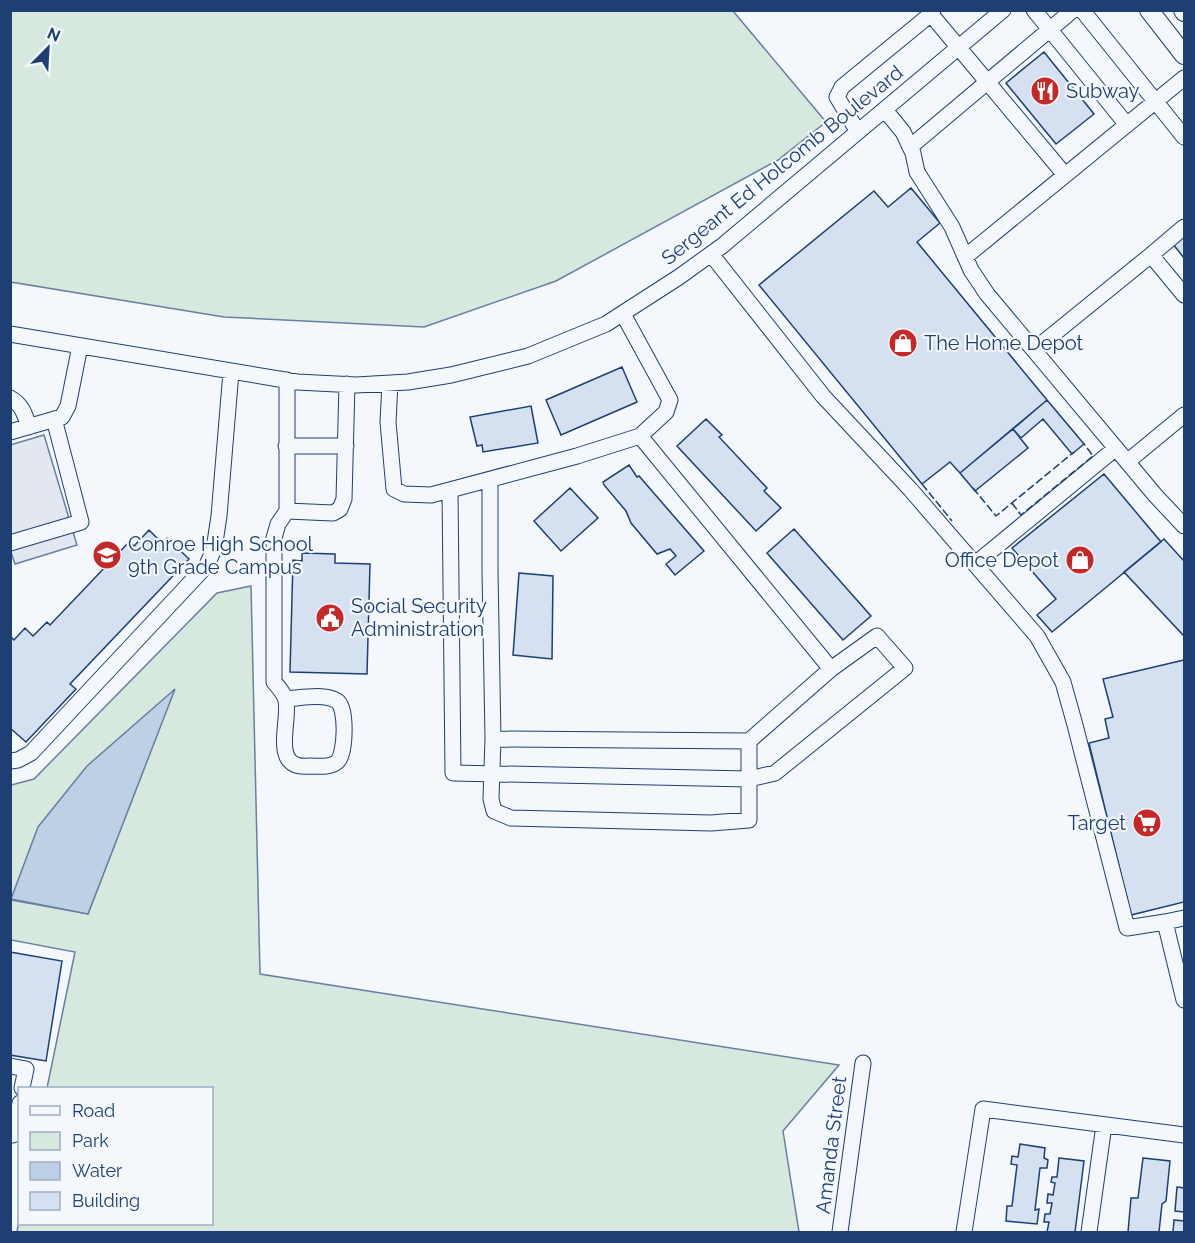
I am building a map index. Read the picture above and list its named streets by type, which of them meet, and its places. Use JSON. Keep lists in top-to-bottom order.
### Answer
{
  "streets": {
    "street": ["Sergeant Ed Holcomb Boulevard", "Amanda Street"]
  },
  "places": {
    "restaurant": ["Subway"],
    "shop": ["The Home Depot", "Office Depot"],
    "school or university": ["Conroe High School 9th Grade Campus"],
    "public building": ["Social Security Administration"],
    "supermarket": ["Target"]
  },
  "legend": [
    "Road",
    "Park",
    "Water",
    "Building"
  ],
  "north": "top right"
}
